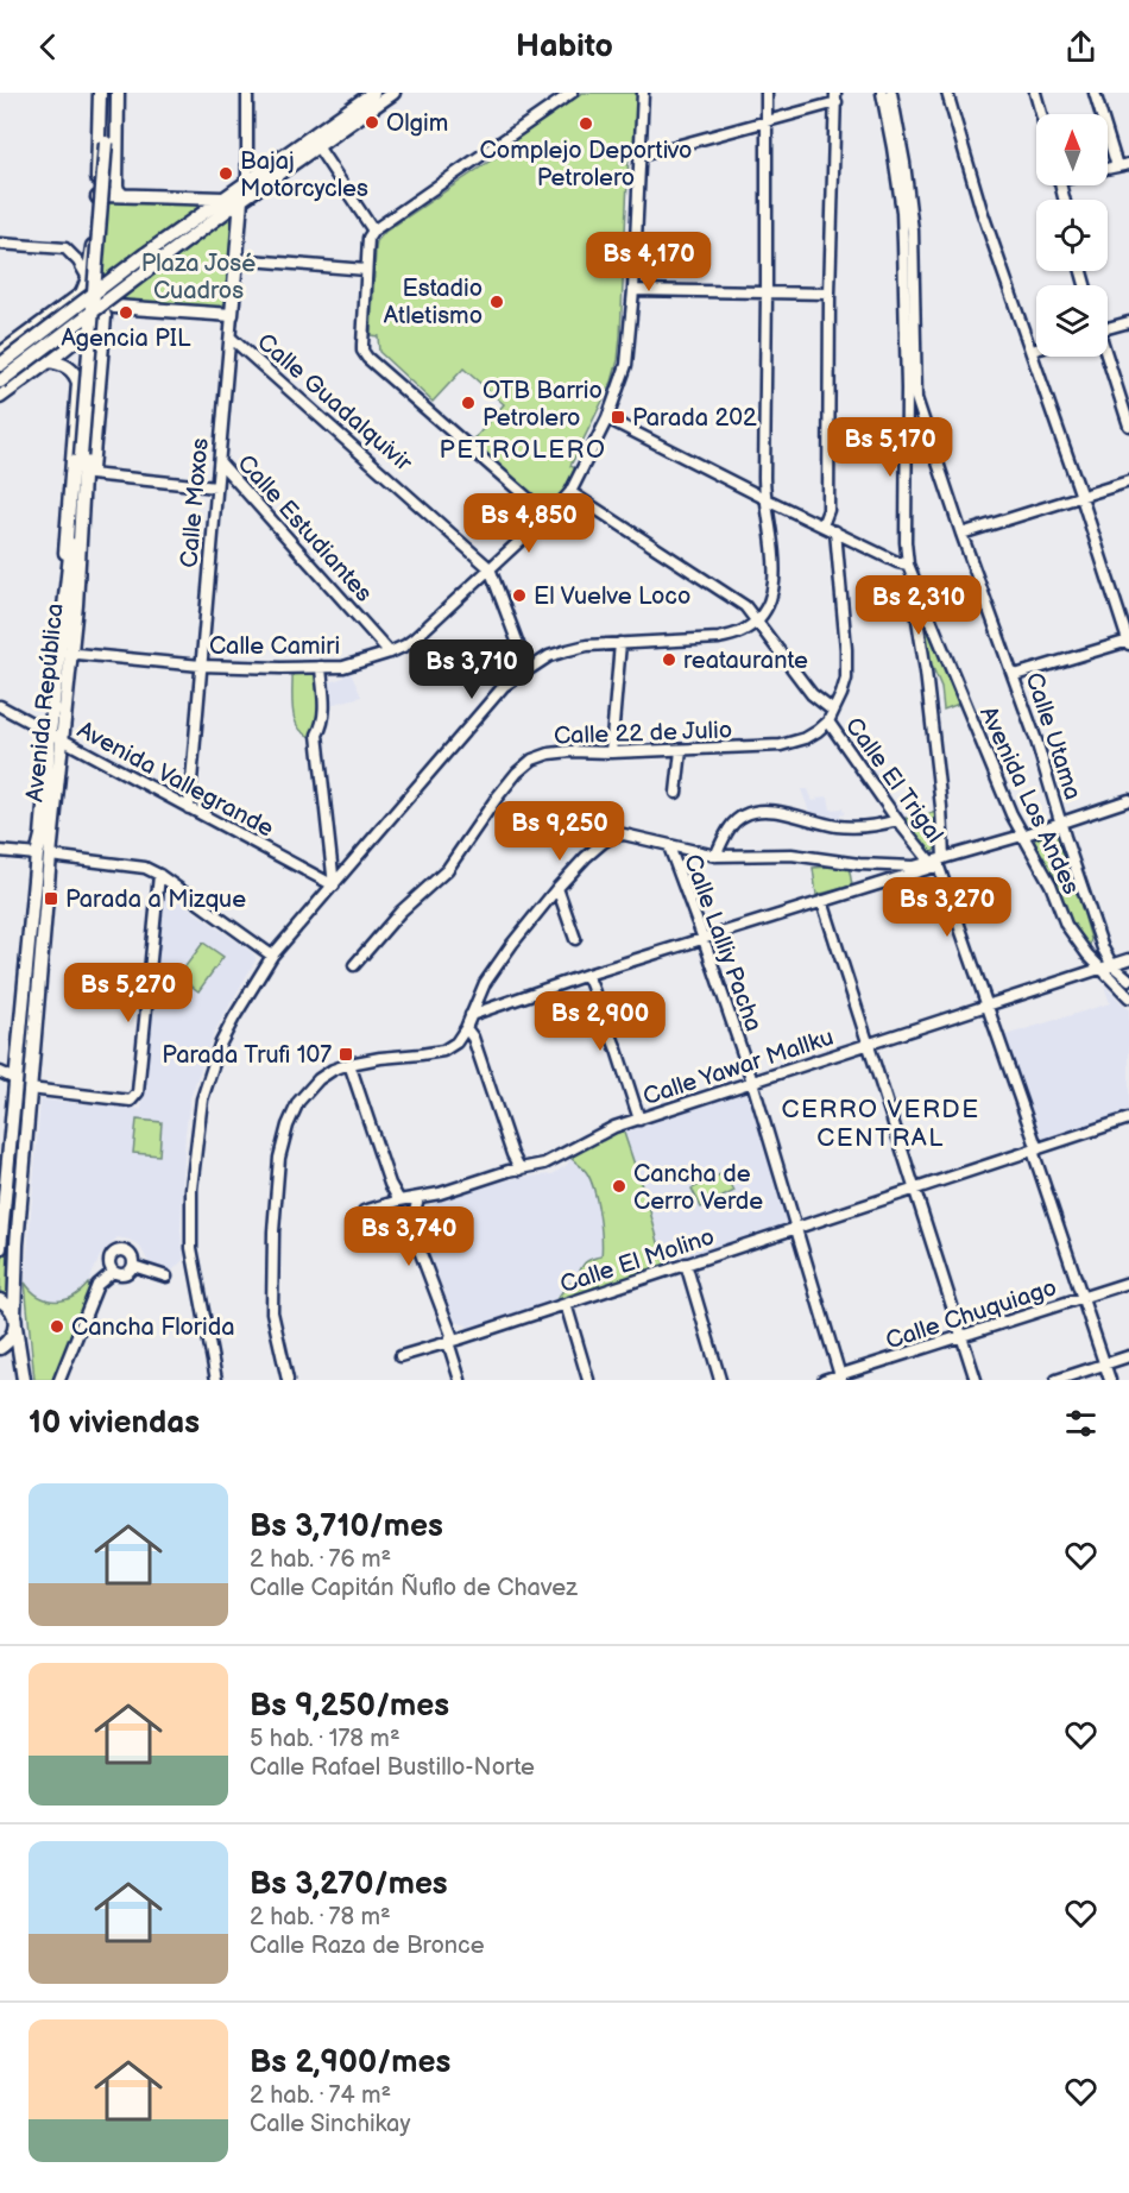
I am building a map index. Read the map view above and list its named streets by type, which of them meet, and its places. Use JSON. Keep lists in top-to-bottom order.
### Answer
{
  "streets": {
    "main road": ["Calle Moxos", "Avenida República"],
    "street": [
      "Calle Guadalquivir",
      "Calle Estudiantes",
      "Calle Camiri",
      "Calle 22 de Julio",
      "Calle Utama",
      "Avenida Vallegrande",
      "Calle El Trigal",
      "Avenida Los Andes",
      "Calle Lalliy Pacha",
      "Calle Yawar Mallku",
      "Calle El Molino",
      "Calle Chuquiago"
    ]
  },
  "crossings": [
    ["Calle Guadalquivir", "Calle Moxos"],
    ["Calle Guadalquivir", "Calle Camiri"],
    ["Calle Moxos", "Calle Estudiantes"],
    ["Calle Moxos", "Calle Camiri"],
    ["Calle Moxos", "Avenida Vallegrande"],
    ["Calle Estudiantes", "Calle Camiri"],
    ["Calle Camiri", "Avenida República"],
    ["Calle Camiri", "Calle El Trigal"],
    ["Avenida República", "Avenida Vallegrande"],
    ["Calle 22 de Julio", "Calle El Trigal"],
    ["Calle Utama", "Avenida Los Andes"],
    ["Calle Utama", "Calle Yawar Mallku"],
    ["Avenida Los Andes", "Calle Yawar Mallku"],
    ["Calle Lalliy Pacha", "Calle Yawar Mallku"],
    ["Calle Lalliy Pacha", "Calle El Molino"],
    ["Calle Lalliy Pacha", "Calle Chuquiago"]
  ],
  "districts": ["PETROLERO", "CERRO VERDE CENTRAL"],
  "parks": ["Plaza José Cuadros"],
  "places": {
    "other": [
      "Olgim",
      "Complejo Deportivo Petrolero",
      "Bajaj Motorcycles",
      "Estadio Atletismo",
      "Agencia PIL",
      "OTB Barrio Petrolero",
      "El Vuelve Loco",
      "reataurante",
      "Cancha de Cerro Verde",
      "Cancha Florida"
    ],
    "transit": ["Parada 202", "Parada a Mizque", "Parada Trufi 107"]
  },
  "north": "top",
  "page": {
    "header": "Habito",
    "price": [
      "Bs 4,170",
      "Bs 5,170",
      "Bs 4,850",
      "Bs 2,310",
      "Bs 3,710",
      "Bs 9,250",
      "Bs 3,270",
      "Bs 5,270",
      "Bs 2,900",
      "Bs 3,740"
    ],
    "heading": "10 viviendas",
    "list": [
      {
        "name": "Bs 3,710/mes",
        "note": "2 hab. · 76 m² · Calle Capitán Ñuflo de Chavez"
      },
      {
        "name": "Bs 9,250/mes",
        "note": "5 hab. · 178 m² · Calle Rafael Bustillo-Norte"
      },
      {
        "name": "Bs 3,270/mes",
        "note": "2 hab. · 78 m² · Calle Raza de Bronce"
      },
      {
        "name": "Bs 2,900/mes",
        "note": "2 hab. · 74 m² · Calle Sinchikay"
      }
    ]
  }
}
